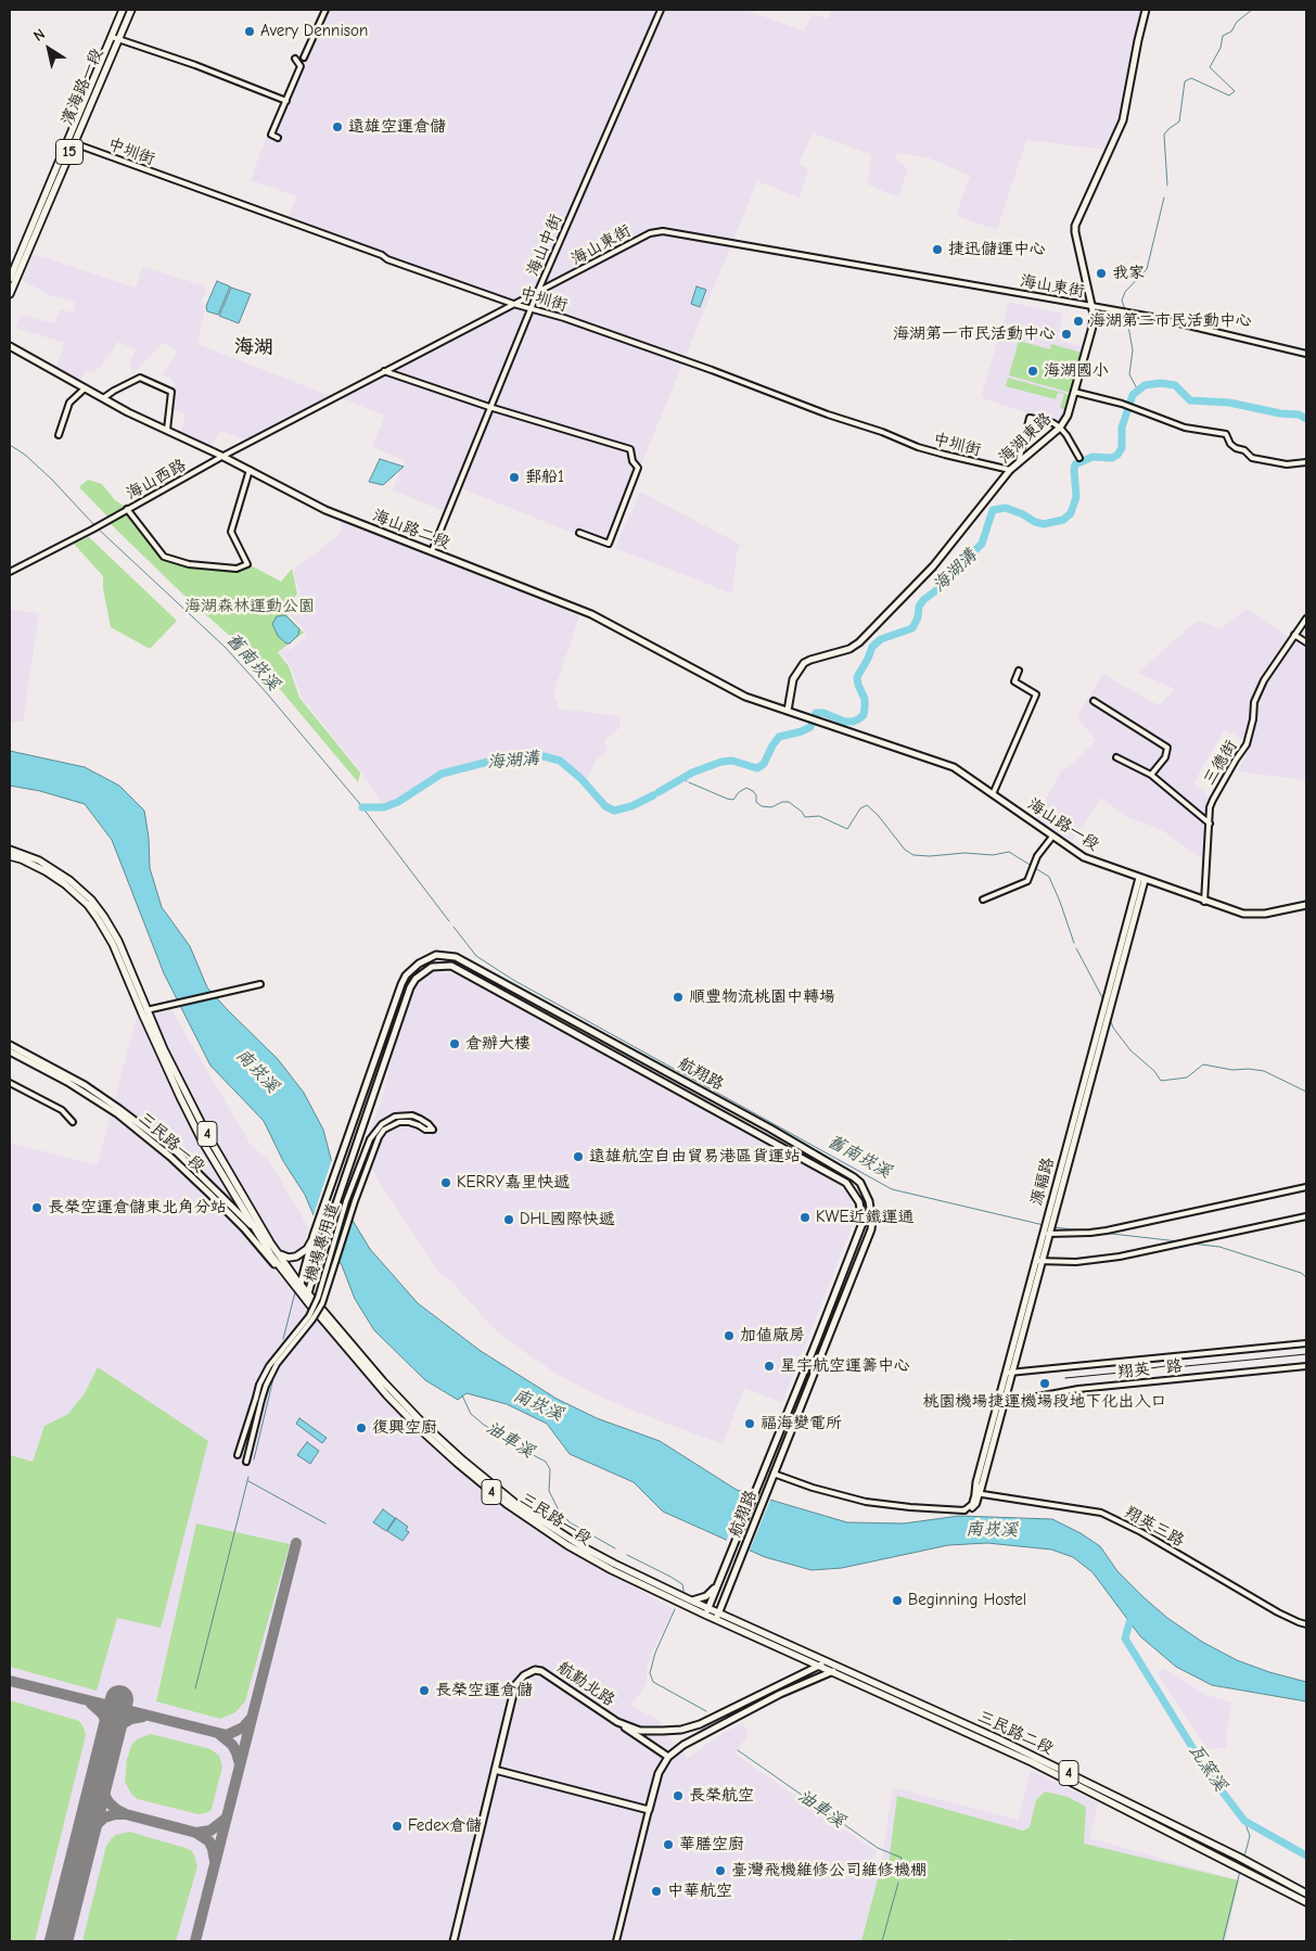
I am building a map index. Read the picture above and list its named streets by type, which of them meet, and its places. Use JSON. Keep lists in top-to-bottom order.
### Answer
{
  "streets": {
    "main road": [
      "濱海路一段",
      "15",
      "4",
      "三民路一段",
      "三民路二段"
    ],
    "street": [
      "中圳街",
      "海山中街",
      "海山東街",
      "海湖東路",
      "海山西路",
      "海山路二段",
      "三德街",
      "海山路一段",
      "航翔路",
      "源福路",
      "機場專用道",
      "翔英一路",
      "翔英三路",
      "航勤北路"
    ]
  },
  "crossings": [
    ["濱海路一段", "中圳街"],
    ["中圳街", "海山中街"],
    ["中圳街", "海山東街"],
    ["中圳街", "海湖東路"],
    ["海山中街", "海山東街"],
    ["海山中街", "海山路二段"],
    ["海山東街", "海湖東路"],
    ["海山東街", "海山西路"],
    ["海山東街", "海山路二段"],
    ["海湖東路", "海山路二段"],
    ["海山西路", "海山路二段"],
    ["海山路二段", "海山路一段"],
    ["三德街", "海山路一段"],
    ["海山路一段", "源福路"],
    ["航翔路", "4"],
    ["航翔路", "三民路一段"],
    ["4", "三民路一段"],
    ["三民路一段", "航勤北路"],
    ["三民路一段", "三民路二段"],
    ["源福路", "翔英一路"],
    ["源福路", "翔英三路"],
    ["航勤北路", "三民路二段"]
  ],
  "districts": ["海湖"],
  "water": [
    "海湖溝",
    "舊南崁溪",
    "南崁溪",
    "油車溪",
    "瓦窯溪"
  ],
  "parks": ["海湖森林運動公園"],
  "places": [
    "Avery Dennison",
    "遠雄空運倉儲",
    "捷迅儲運中心",
    "我家",
    "海湖第二市民活動中心",
    "海湖第一市民活動中心",
    "海湖國小",
    "郵船1",
    "順豐物流桃園中轉場",
    "倉辦大樓",
    "遠雄航空自由貿易港區貨運站",
    "KERRY嘉里快遞",
    "長榮空運倉儲東北角分站",
    "KWE近鐵運通",
    "DHL國際快遞",
    "加值廠房",
    "星宇航空運籌中心",
    "桃園機場捷運機場段地下化出入口",
    "福海變電所",
    "復興空廚",
    "Beginning Hostel",
    "長榮空運倉儲",
    "長榮航空",
    "Fedex倉儲",
    "華膳空廚",
    "臺灣飛機維修公司維修機棚",
    "中華航空"
  ],
  "north": "top left"
}
